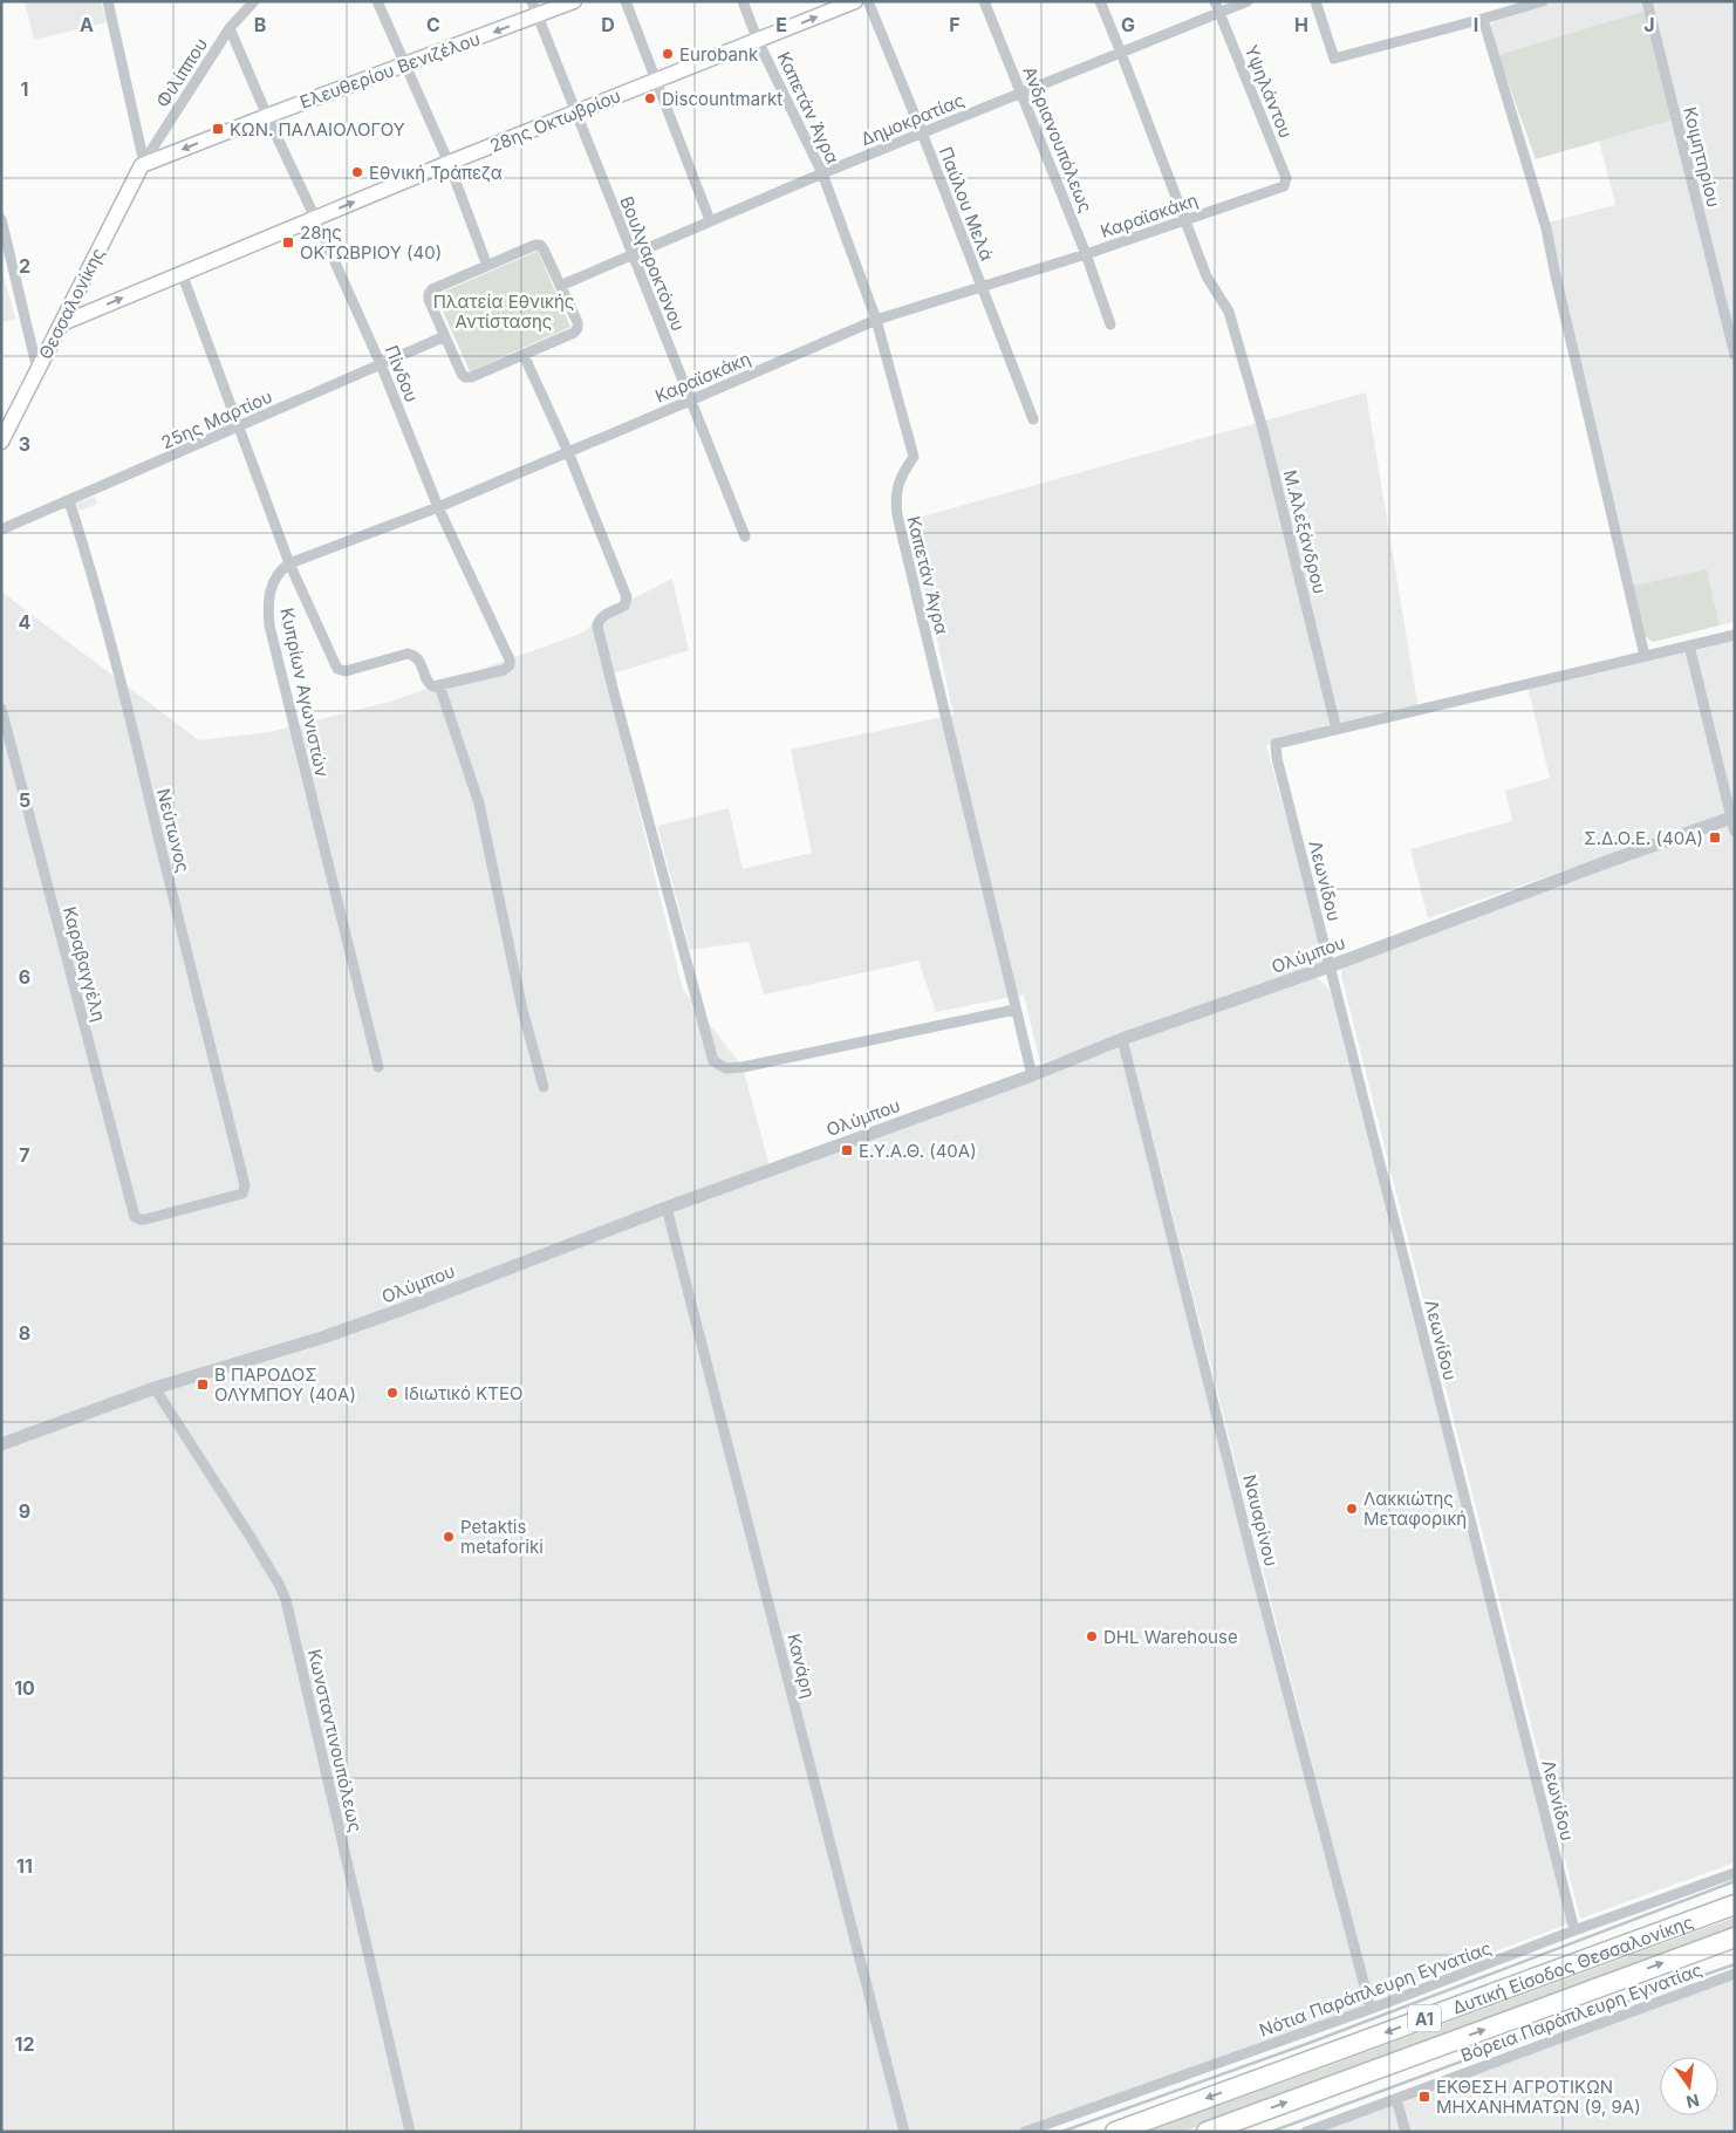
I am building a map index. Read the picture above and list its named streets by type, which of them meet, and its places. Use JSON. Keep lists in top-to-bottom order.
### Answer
{
  "streets": {
    "highway": ["Δυτική Είσοδος Θεσσαλονίκης", "Α1"],
    "main road": ["Ελευθερίου Βενιζέλου", "28ης Οκτωβρίου", "Θεσσαλονίκης"],
    "street": [
      "Φιλίππου",
      "Υψηλάντου",
      "Καπετάν Άγρα",
      "Δημοκρατίας",
      "Ανδριανουπόλεως",
      "Κοιμητηρίου",
      "Παύλου Μελά",
      "Καραϊσκάκη",
      "Βουλγαροκτόνου",
      "Πίνδου",
      "25ης Μαρτίου",
      "Μ.Αλεξάνδρου",
      "Κυπρίων Αγωνιστών",
      "Νεύτωνος",
      "Λεωνίδου",
      "Ολύμπου",
      "Καραβαγγέλη",
      "Ναυαρίνου",
      "Κανάρη",
      "Κωνσταντινουπόλεως",
      "Νότια Παράπλευρη Εγνατίας",
      "Βόρεια Παράπλευρη Εγνατίας"
    ]
  },
  "crossings": [
    ["Ελευθερίου Βενιζέλου", "Φιλίππου"],
    ["Ελευθερίου Βενιζέλου", "Βουλγαροκτόνου"],
    ["Ελευθερίου Βενιζέλου", "Θεσσαλονίκης"],
    ["Ελευθερίου Βενιζέλου", "Πίνδου"],
    ["Φιλίππου", "Θεσσαλονίκης"],
    ["Φιλίππου", "Πίνδου"],
    ["Υψηλάντου", "Δημοκρατίας"],
    ["Υψηλάντου", "Καραϊσκάκη"],
    ["Καπετάν Άγρα", "Δημοκρατίας"],
    ["Καπετάν Άγρα", "28ης Οκτωβρίου"],
    ["Καπετάν Άγρα", "Καραϊσκάκη"],
    ["Καπετάν Άγρα", "Ολύμπου"],
    ["Δημοκρατίας", "Ανδριανουπόλεως"],
    ["Δημοκρατίας", "Παύλου Μελά"],
    ["Δημοκρατίας", "Βουλγαροκτόνου"],
    ["Δημοκρατίας", "Μ.Αλεξάνδρου"],
    ["28ης Οκτωβρίου", "Βουλγαροκτόνου"],
    ["28ης Οκτωβρίου", "Θεσσαλονίκης"],
    ["28ης Οκτωβρίου", "Πίνδου"],
    ["Ανδριανουπόλεως", "Καραϊσκάκη"],
    ["Παύλου Μελά", "Καραϊσκάκη"],
    ["Καραϊσκάκη", "Βουλγαροκτόνου"],
    ["Καραϊσκάκη", "Πίνδου"],
    ["Καραϊσκάκη", "Μ.Αλεξάνδρου"],
    ["Καραϊσκάκη", "Κυπρίων Αγωνιστών"],
    ["Πίνδου", "25ης Μαρτίου"],
    ["25ης Μαρτίου", "Νεύτωνος"],
    ["Μ.Αλεξάνδρου", "Λεωνίδου"],
    ["Νεύτωνος", "Καραβαγγέλη"],
    ["Λεωνίδου", "Ολύμπου"],
    ["Λεωνίδου", "Νότια Παράπλευρη Εγνατίας"],
    ["Ολύμπου", "Ναυαρίνου"],
    ["Ολύμπου", "Κανάρη"],
    ["Ολύμπου", "Κωνσταντινουπόλεως"],
    ["Ναυαρίνου", "Νότια Παράπλευρη Εγνατίας"]
  ],
  "one_way": ["Ελευθερίου Βενιζέλου", "28ης Οκτωβρίου"],
  "parks": ["Πλατεία Εθνικής Αντίστασης"],
  "places": {
    "other": [
      "Eurobank",
      "Discountmarkt",
      "Εθνική Τράπεζα",
      "Ιδιωτικό ΚΤΕΟ",
      "Λακκιώτης Μεταφορική",
      "Petaktis metaforiki",
      "DHL Warehouse"
    ],
    "transit": [
      "ΚΩΝ. ΠΑΛΑΙΟΛΟΓΟΥ",
      "28ης ΟΚΤΩΒΡΙΟΥ (40)",
      "Σ.Δ.Ο.Ε. (40Α)",
      "Ε.Υ.Α.Θ. (40Α)",
      "Β ΠΑΡΟΔΟΣ ΟΛΥΜΠΟΥ (40Α)",
      "ΕΚΘΕΣΗ ΑΓΡΟΤΙΚΩΝ ΜΗΧΑΝΗΜΑΤΩΝ (9, 9Α)"
    ]
  },
  "north": "bottom",
  "grid": {
    "columns": [
      "A",
      "B",
      "C",
      "D",
      "E",
      "F",
      "G",
      "H",
      "I",
      "J"
    ],
    "rows": [
      "1",
      "2",
      "3",
      "4",
      "5",
      "6",
      "7",
      "8",
      "9",
      "10",
      "11",
      "12"
    ]
  }
}
